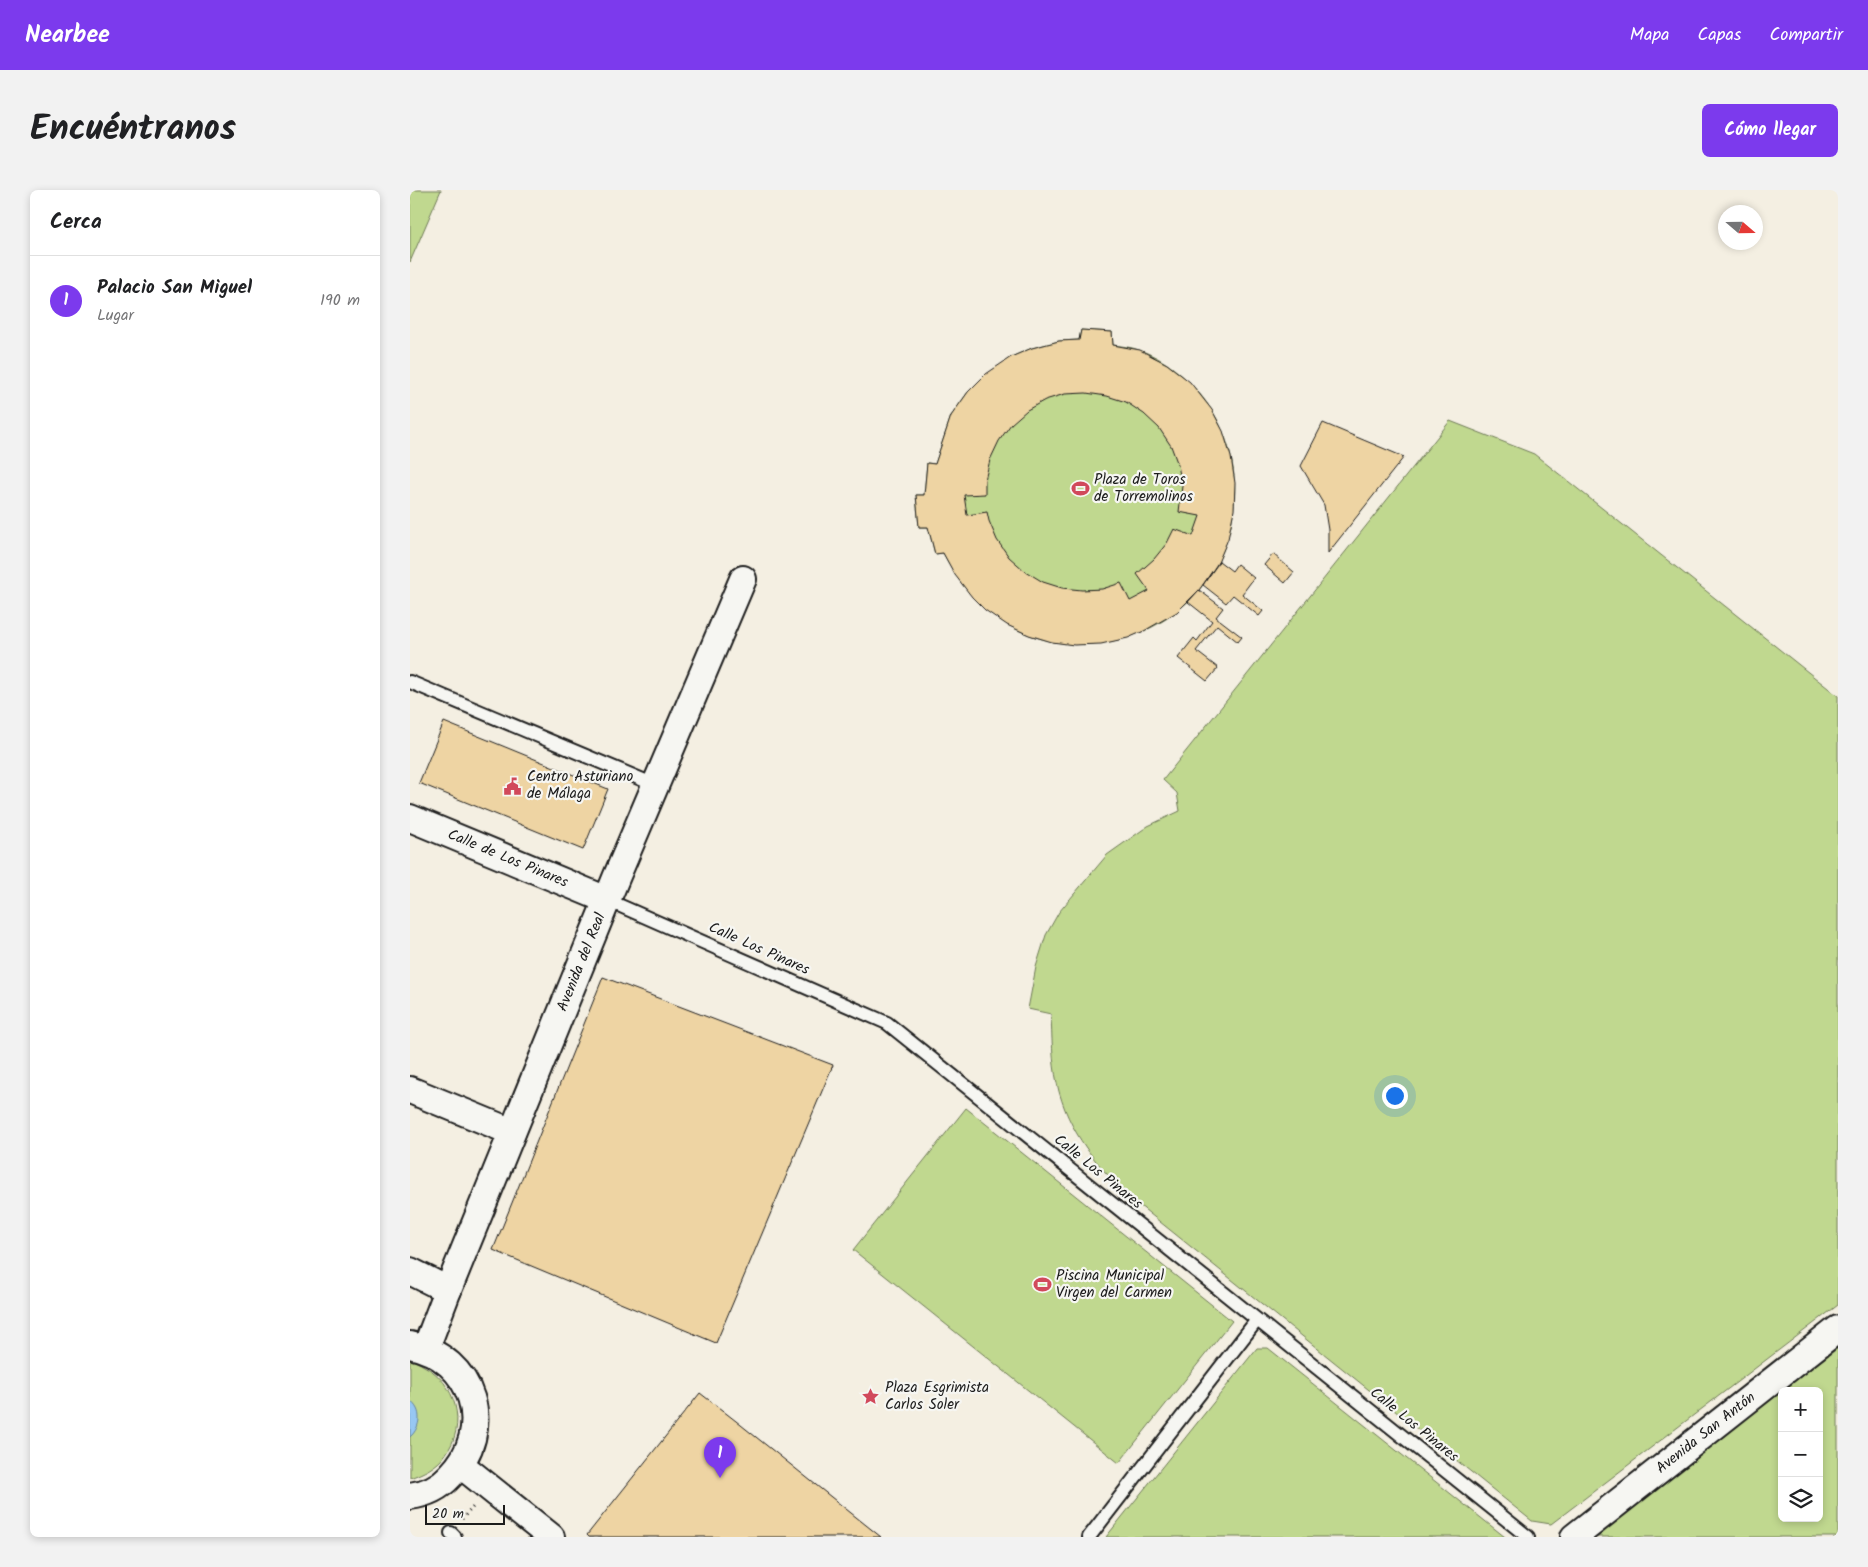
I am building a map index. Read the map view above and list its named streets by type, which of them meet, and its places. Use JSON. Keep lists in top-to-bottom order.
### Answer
{
  "streets": {
    "street": ["Calle de Los Pinares", "Avenida del Real", "Avenida San Antón"],
    "lane": ["Calle Los Pinares"]
  },
  "crossings": [
    ["Calle de Los Pinares", "Calle Los Pinares"],
    ["Calle de Los Pinares", "Avenida del Real"],
    ["Calle Los Pinares", "Avenida del Real"]
  ],
  "places": {
    "sports": ["Plaza de Toros de Torremolinos", "Piscina Municipal Virgen del Carmen"],
    "public building": ["Centro Asturiano de Málaga"],
    "place": ["Plaza Esgrimista Carlos Soler"]
  },
  "scale_bar": "20 m",
  "north": "right",
  "page": {
    "header": "Nearbee",
    "nav": ["Mapa", "Capas", "Compartir"],
    "title": "Encuéntranos",
    "buttons": "Cómo llegar",
    "heading": "Cerca",
    "list": [
      {
        "mark": "1",
        "name": "Palacio San Miguel",
        "note": "Lugar",
        "value": "190 m"
      }
    ],
    "map_buttons": ["+", "−"],
    "pins": "1",
    "scale": "20 m"
  }
}
